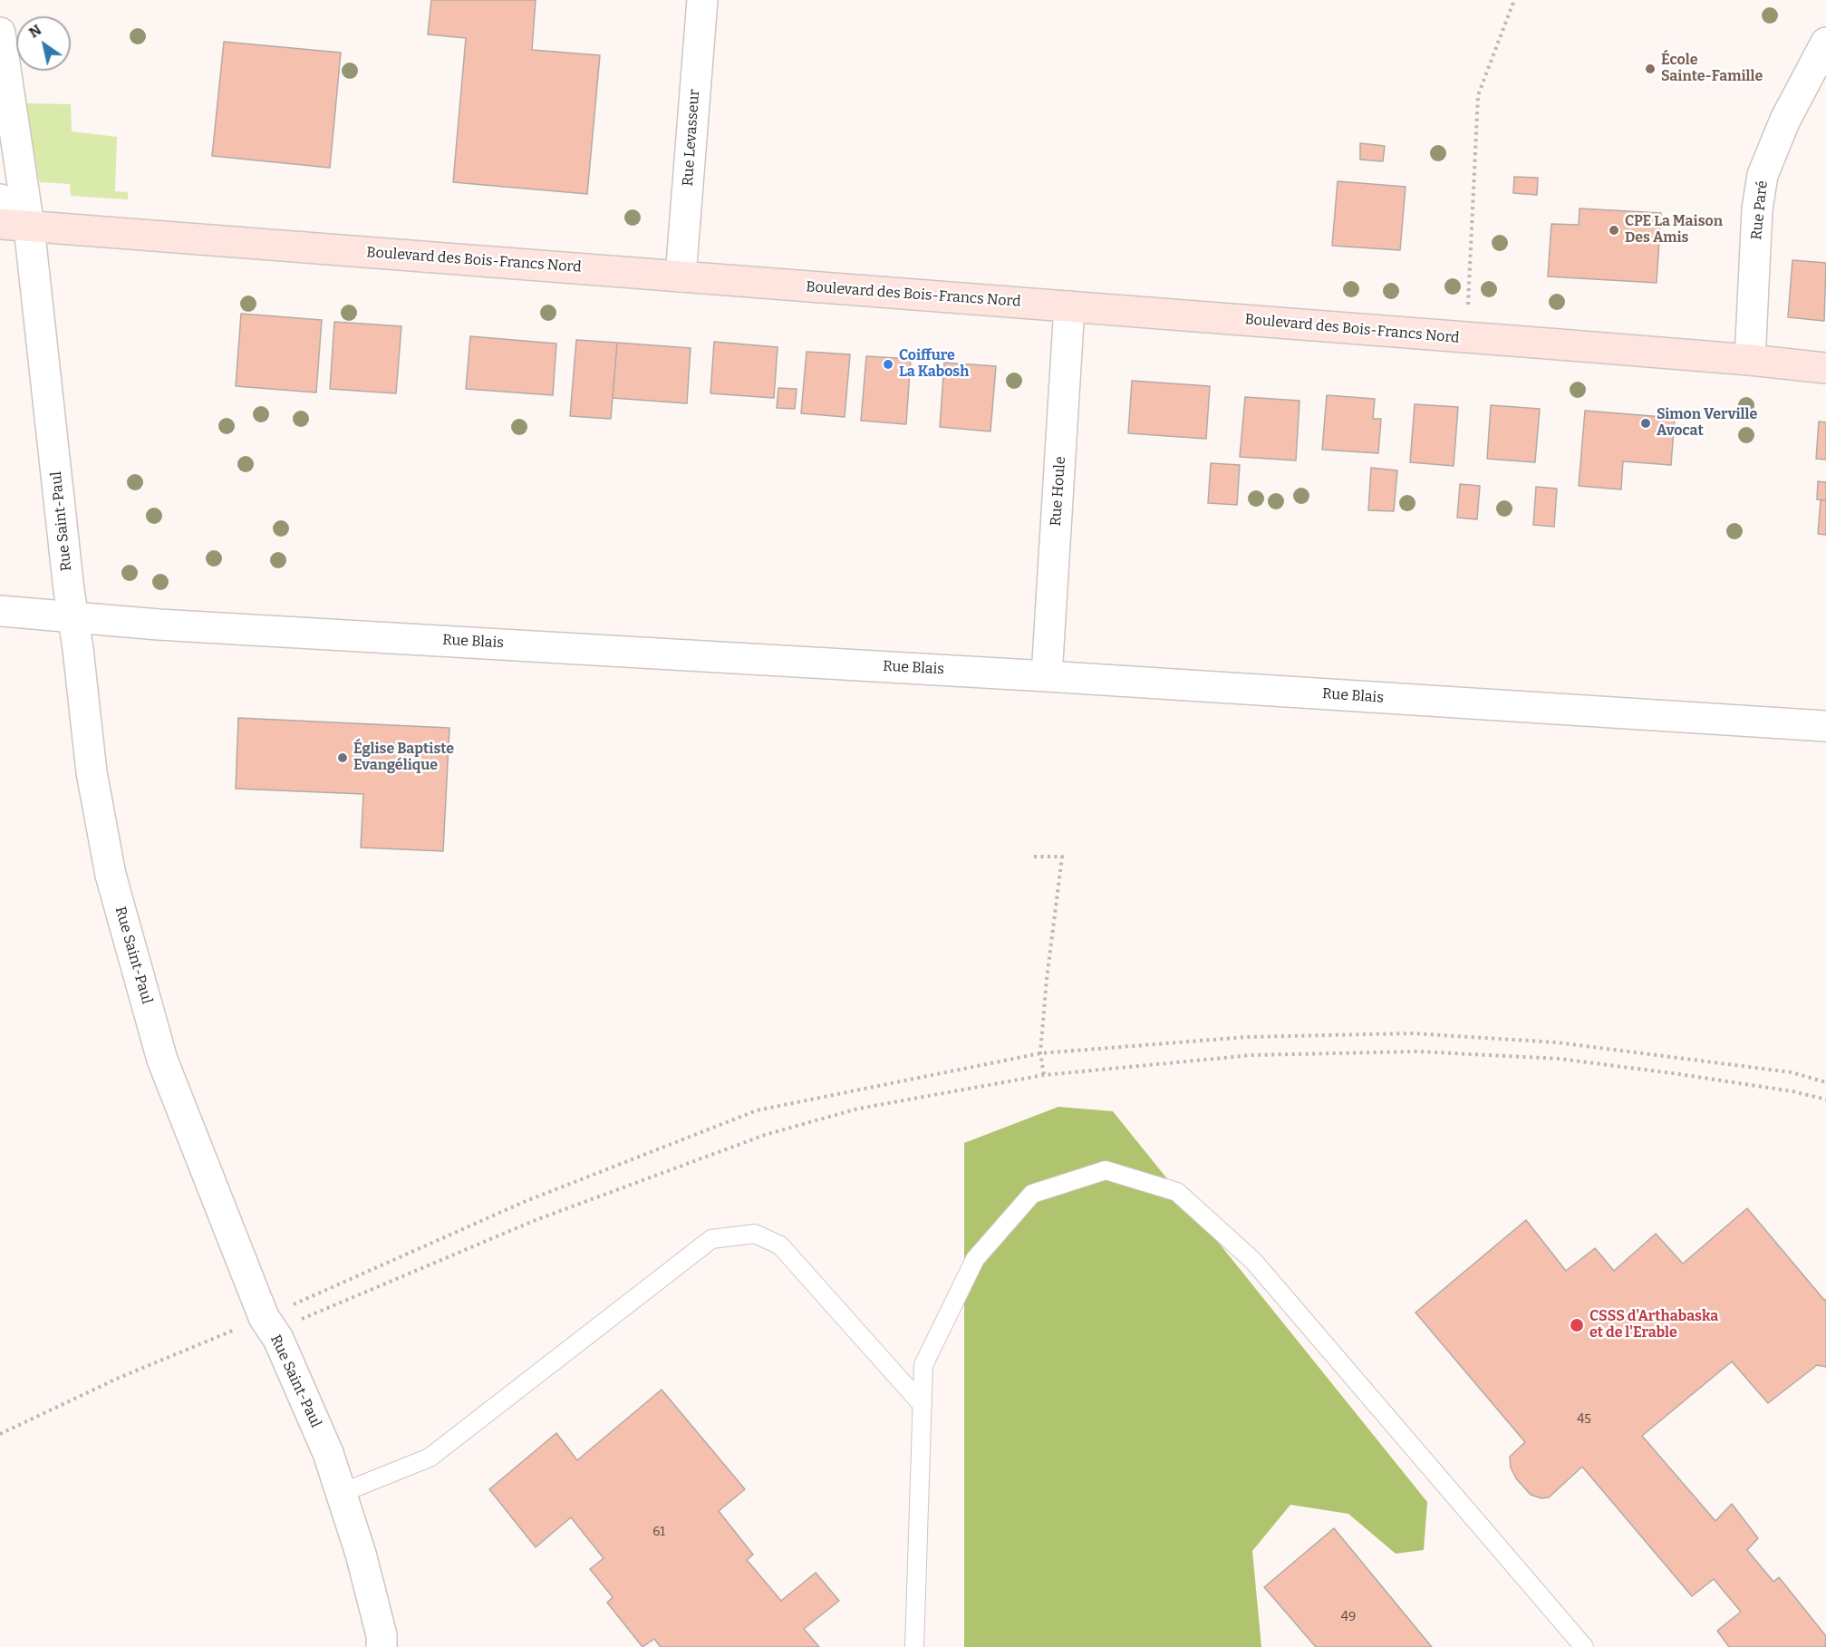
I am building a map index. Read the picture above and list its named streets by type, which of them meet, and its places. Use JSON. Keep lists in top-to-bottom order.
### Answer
{
  "streets": {
    "street": [
      "Rue Levasseur",
      "Rue Paré",
      "Boulevard des Bois-Francs Nord",
      "Rue Houle",
      "Rue Saint-Paul",
      "Rue Blais"
    ]
  },
  "crossings": [
    ["Rue Levasseur", "Boulevard des Bois-Francs Nord"],
    ["Rue Paré", "Boulevard des Bois-Francs Nord"],
    ["Boulevard des Bois-Francs Nord", "Rue Houle"],
    ["Boulevard des Bois-Francs Nord", "Rue Saint-Paul"],
    ["Rue Houle", "Rue Blais"],
    ["Rue Saint-Paul", "Rue Blais"]
  ],
  "places": [
    "École Sainte-Famille",
    "CPE La Maison Des Amis",
    "Coiffure La Kabosh",
    "Simon Verville Avocat",
    "Église Baptiste Evangélique",
    "CSSS d'Arthabaska et de l'Erable"
  ],
  "house_numbers": ["45", "61", "49"],
  "north": "top left"
}
